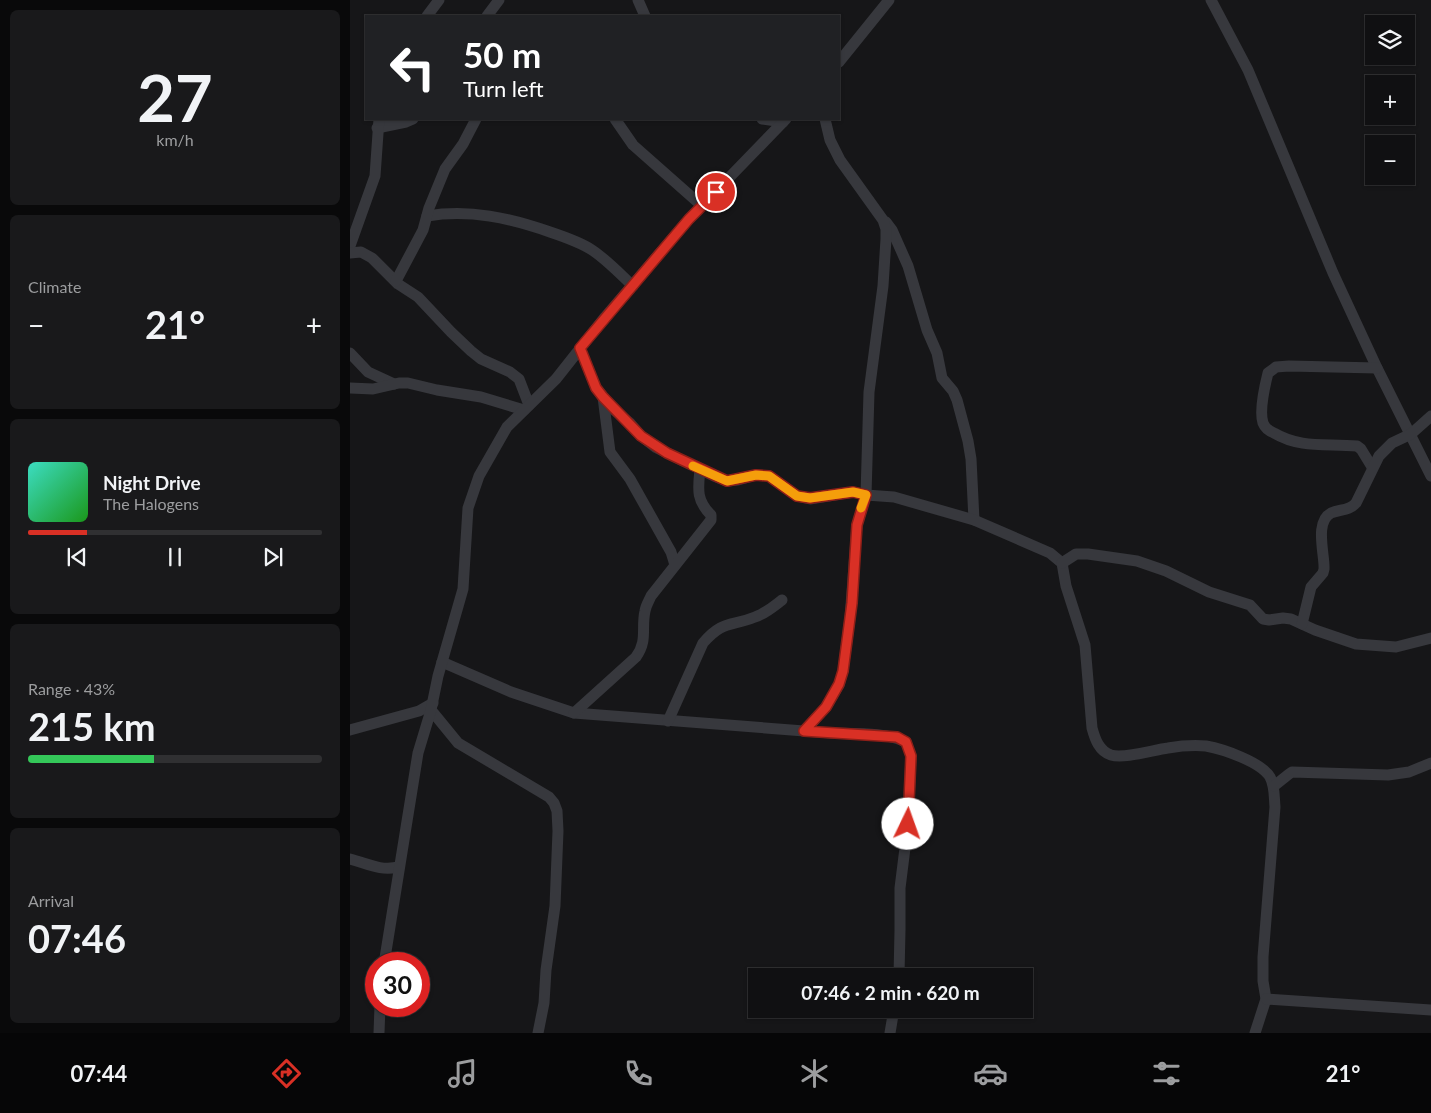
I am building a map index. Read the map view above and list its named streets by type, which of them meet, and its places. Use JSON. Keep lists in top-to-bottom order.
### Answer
{
  "page": {
    "tile": [
      ["27", "km/h"],
      "Climate",
      ["Range · 43%", "215 km"],
      ["Arrival", "07:46"]
    ],
    "map_buttons": ["+", "−"],
    "turn": ["50 m", "Turn left"],
    "heat": ["−", "21°", "+"],
    "song": ["Night Drive", "The Halogens"],
    "limit": "30",
    "trip": "07:46 · 2 min · 620 m",
    "tabs": ["07:44", "21°"]
  }
}
